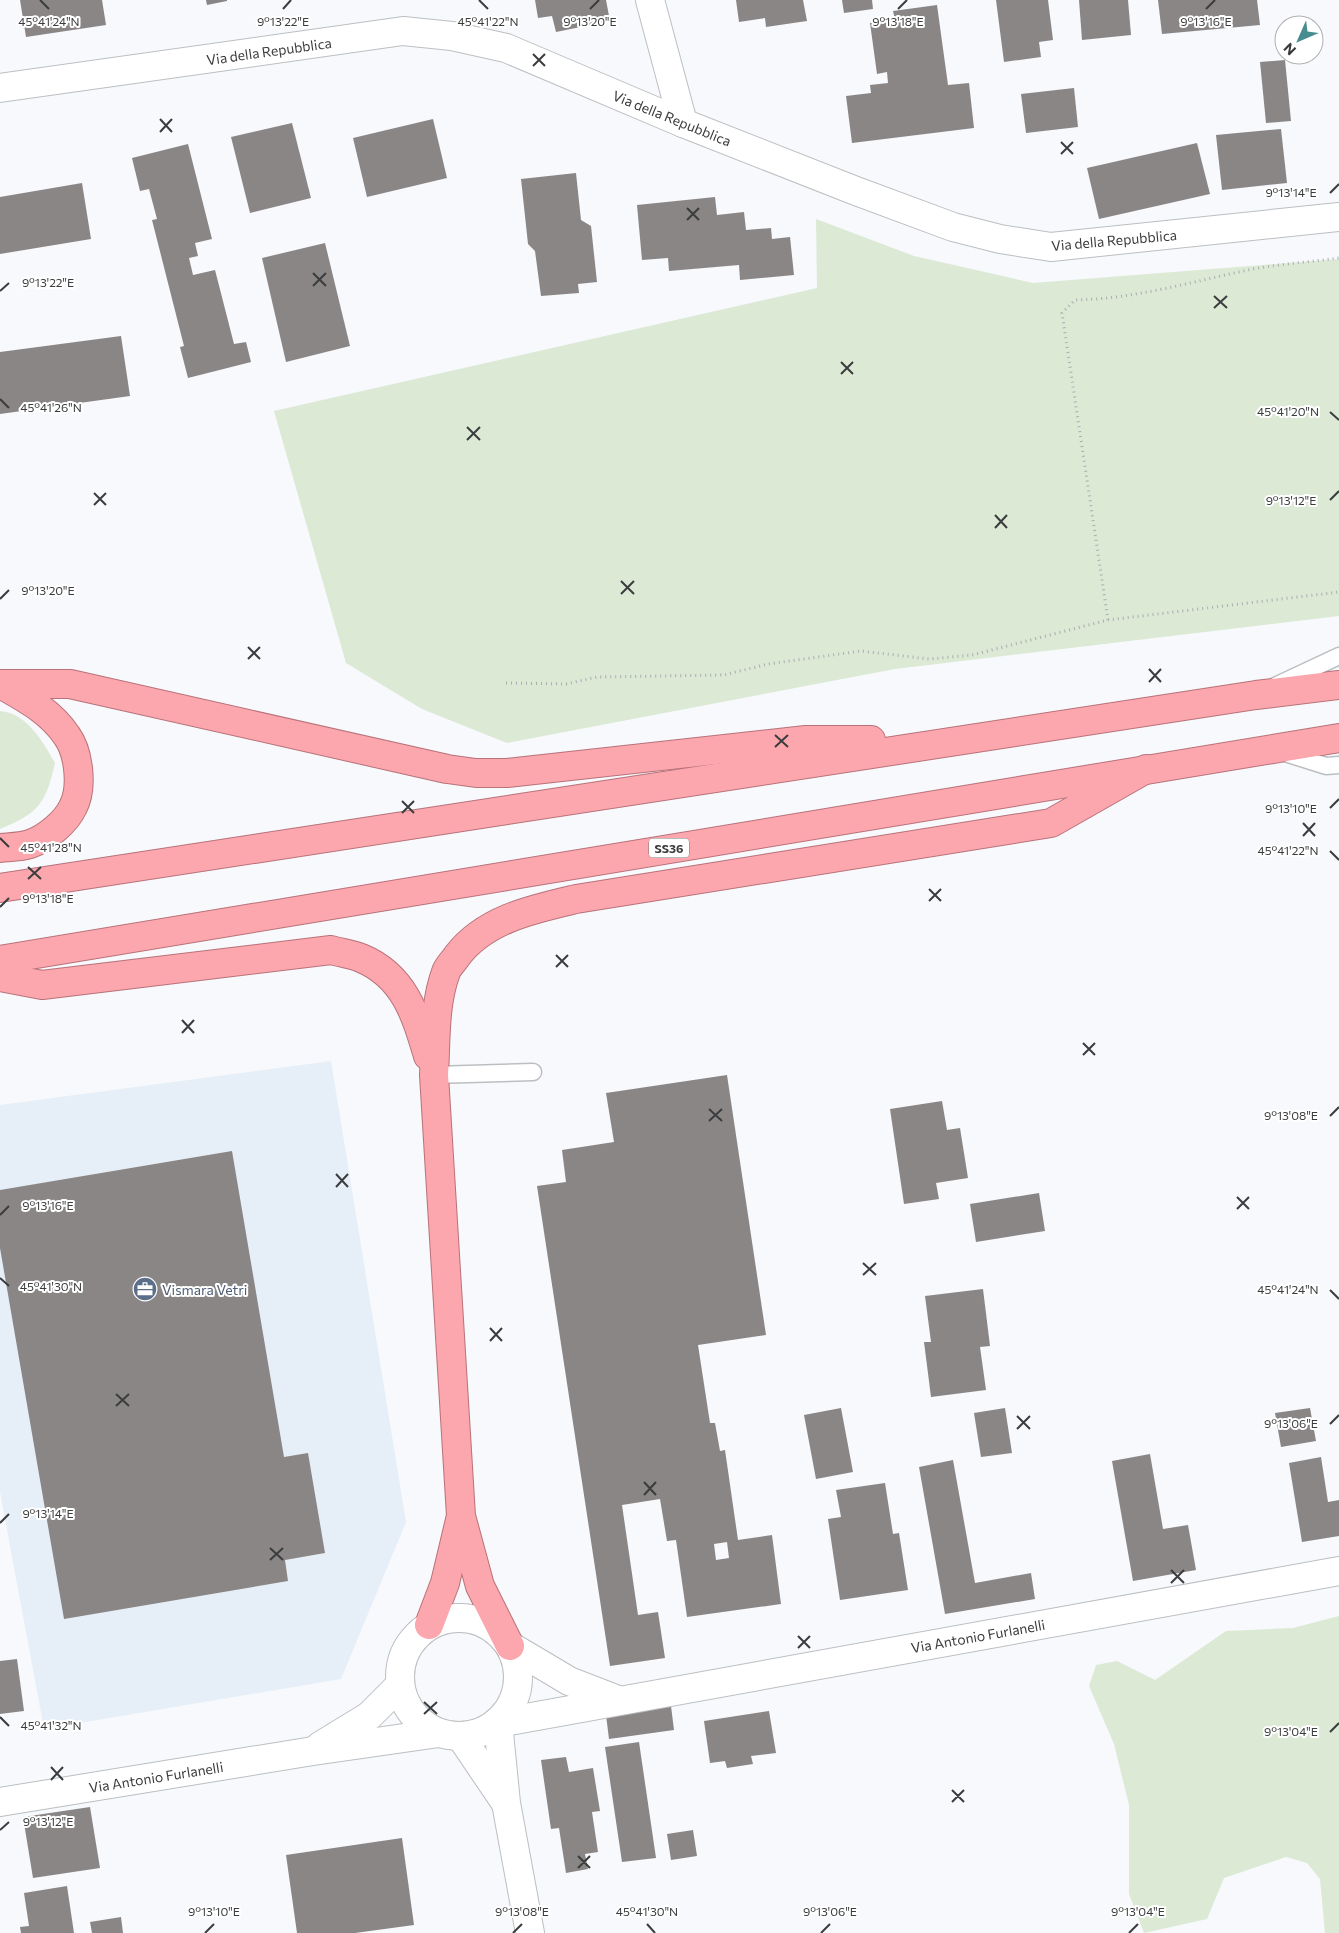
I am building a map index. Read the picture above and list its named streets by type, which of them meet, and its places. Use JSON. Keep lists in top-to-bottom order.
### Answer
{
  "streets": {
    "highway": ["SS36"],
    "street": ["Via della Repubblica", "Via Antonio Furlanelli"]
  },
  "places": {
    "office": ["Vismara Vetri"]
  },
  "north": "bottom left",
  "coordinates": [
    "45°41'24\"N",
    "9°13'22\"E",
    "45°41'22\"N",
    "9°13'20\"E",
    "9°13'16\"E",
    "9°13'18\"E",
    "9°13'14\"E",
    "45°41'26\"N",
    "45°41'20\"N",
    "9°13'12\"E",
    "9°13'10\"E",
    "45°41'28\"N",
    "9°13'08\"E",
    "45°41'30\"N",
    "9°13'06\"E",
    "45°41'32\"N",
    "9°13'04\"E"
  ]
}
